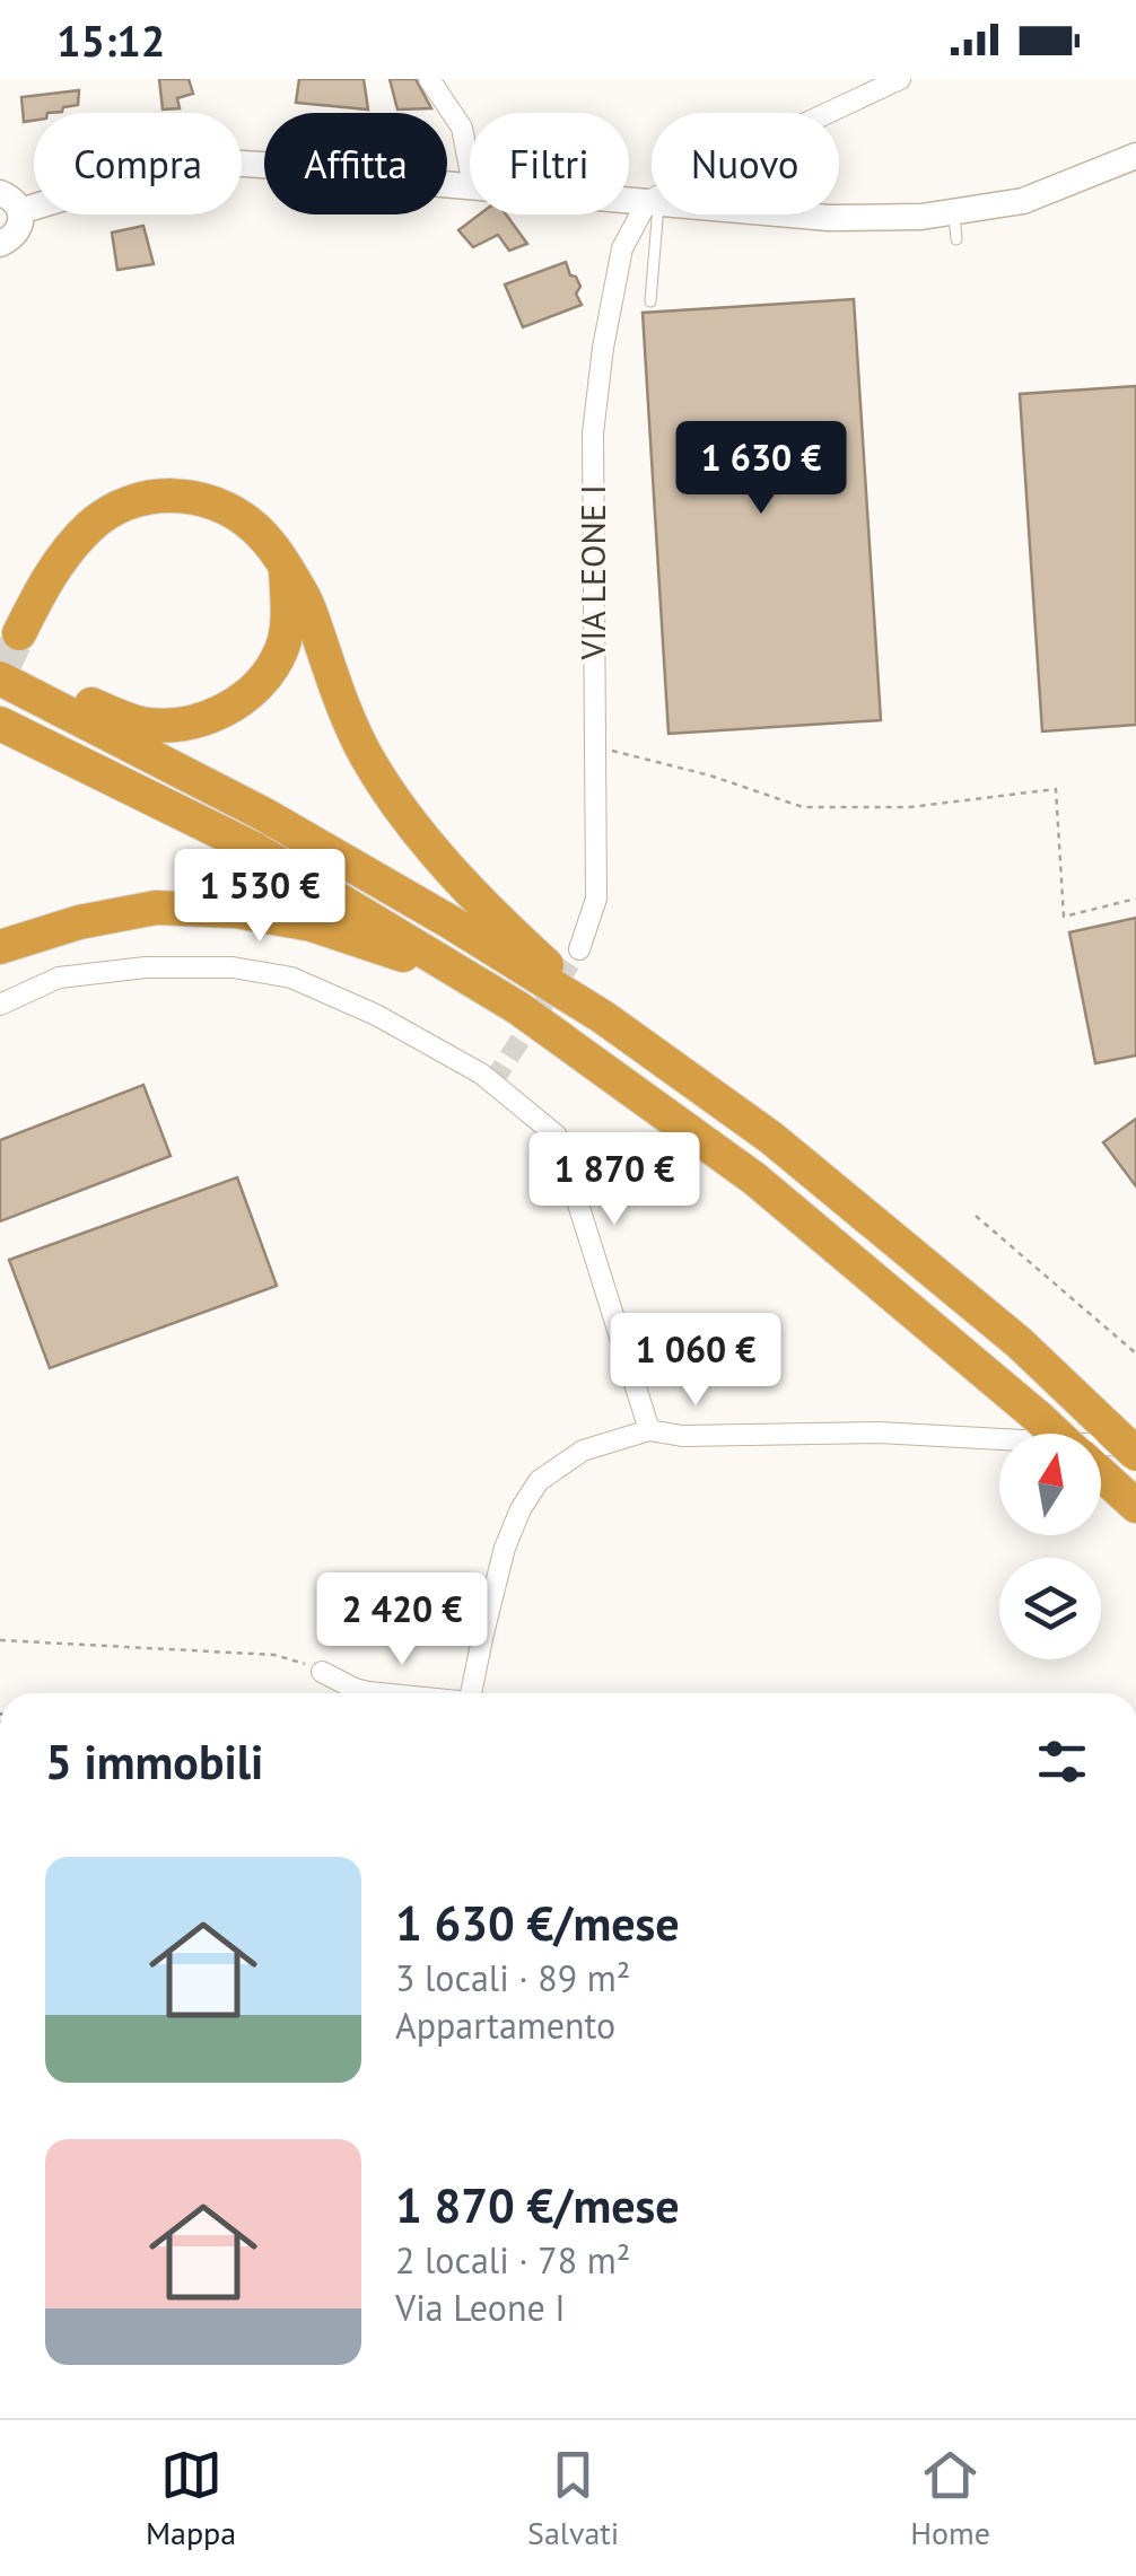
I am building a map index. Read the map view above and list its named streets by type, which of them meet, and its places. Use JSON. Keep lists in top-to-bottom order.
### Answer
{
  "streets": {
    "street": ["VIA LEONE I"]
  },
  "north": "top",
  "page": {
    "status": "15:12",
    "chip": [
      "Compra",
      "Affitta",
      "Filtri",
      "Nuovo"
    ],
    "price": [
      "1 630 €",
      "1 530 €",
      "1 870 €",
      "1 060 €",
      "2 420 €"
    ],
    "heading": "5 immobili",
    "list": [
      {
        "name": "1 630 €/mese",
        "note": "3 locali · 89 m² · Appartamento"
      },
      {
        "name": "1 870 €/mese",
        "note": "2 locali · 78 m² · Via Leone I"
      }
    ],
    "tabs": ["Mappa", "Salvati", "Home"]
  }
}
